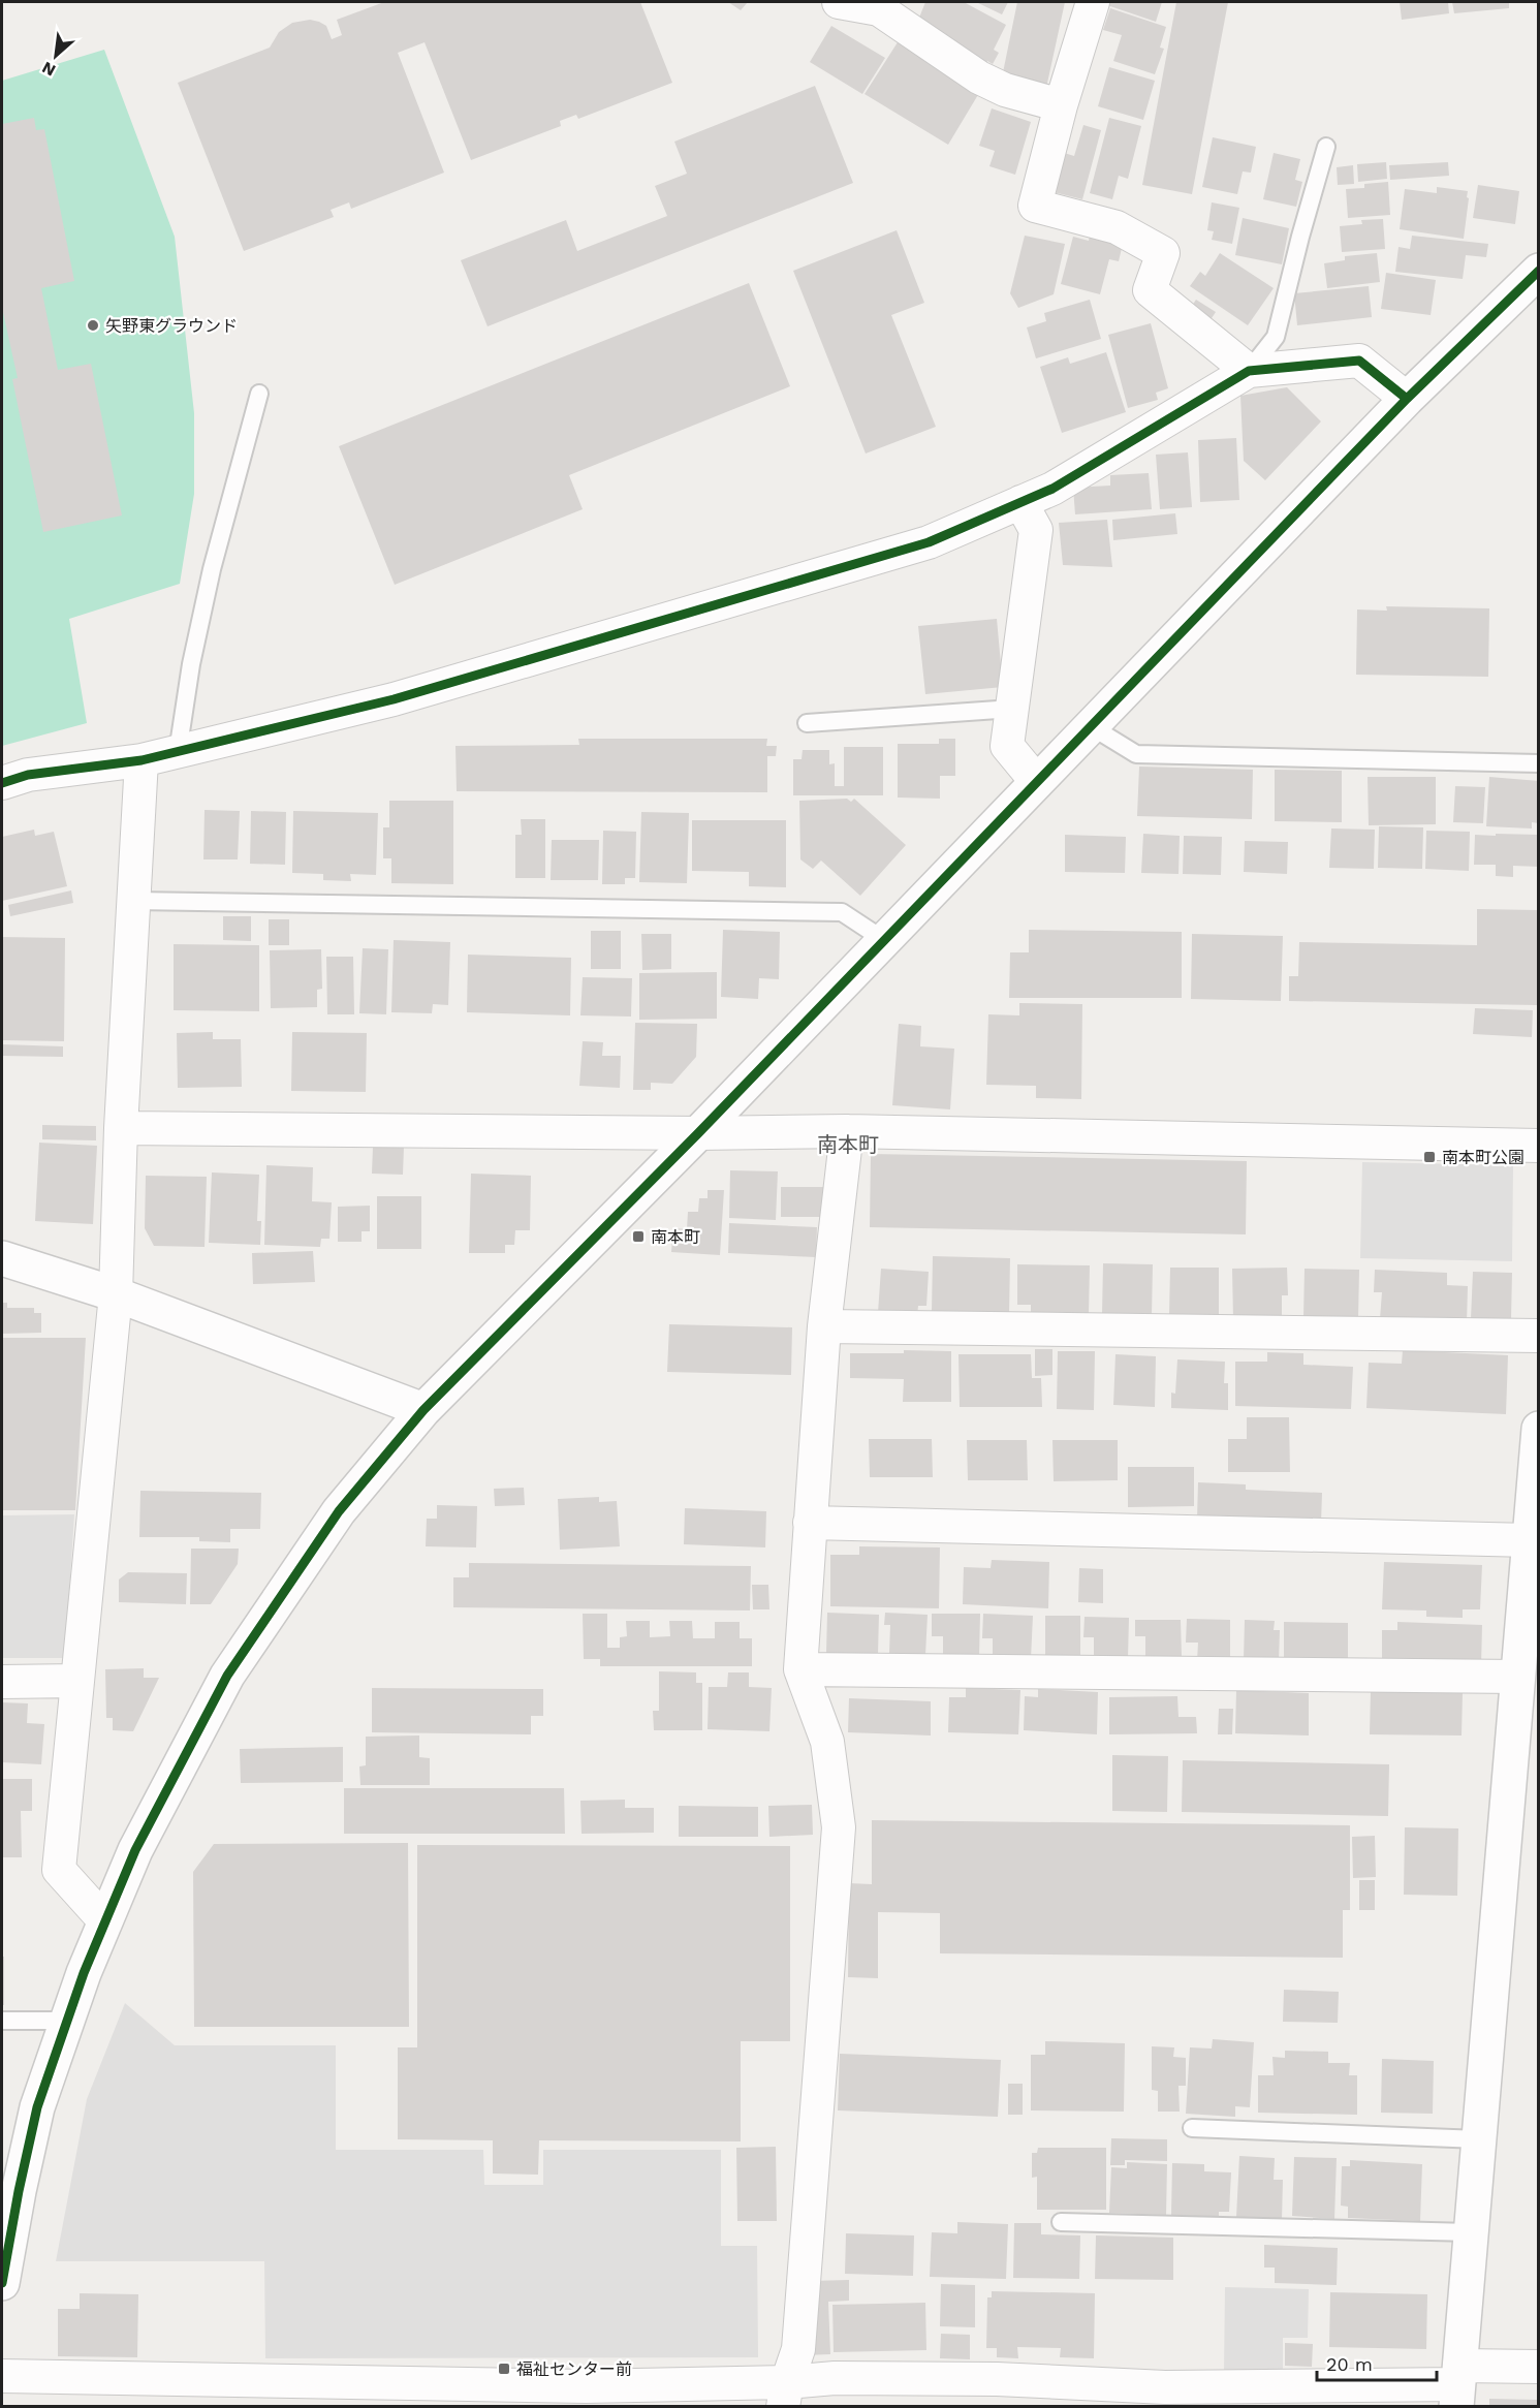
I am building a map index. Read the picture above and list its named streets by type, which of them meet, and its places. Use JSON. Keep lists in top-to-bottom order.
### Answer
{
  "districts": ["南本町"],
  "places": {
    "other": ["矢野東グラウンド"],
    "transit": ["南本町公園", "南本町", "福祉センター前"]
  },
  "scale_bar": "20 m",
  "north": "bottom left"
}
